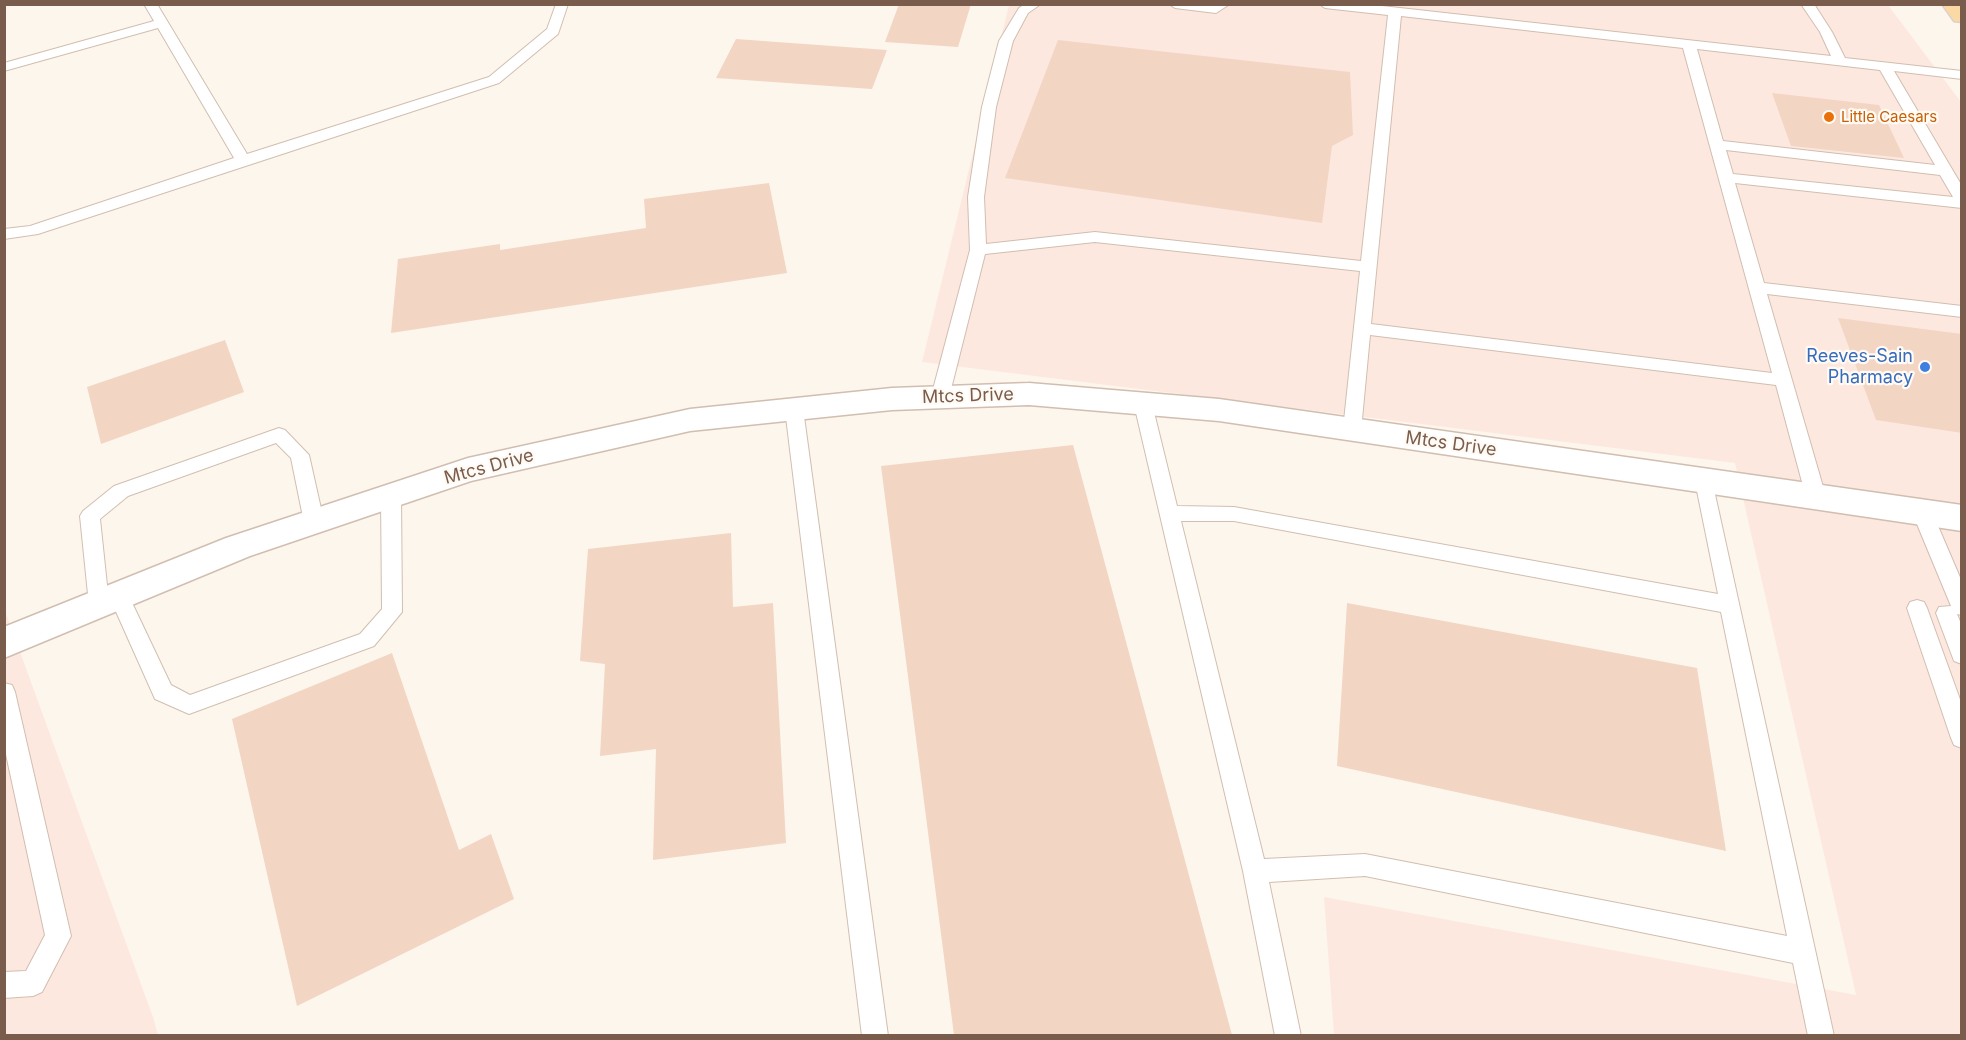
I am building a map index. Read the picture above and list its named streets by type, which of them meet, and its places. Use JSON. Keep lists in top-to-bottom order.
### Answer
{
  "streets": {
    "street": ["Mtcs Drive"]
  },
  "places": ["Little Caesars", "Reeves-Sain Pharmacy"]
}
